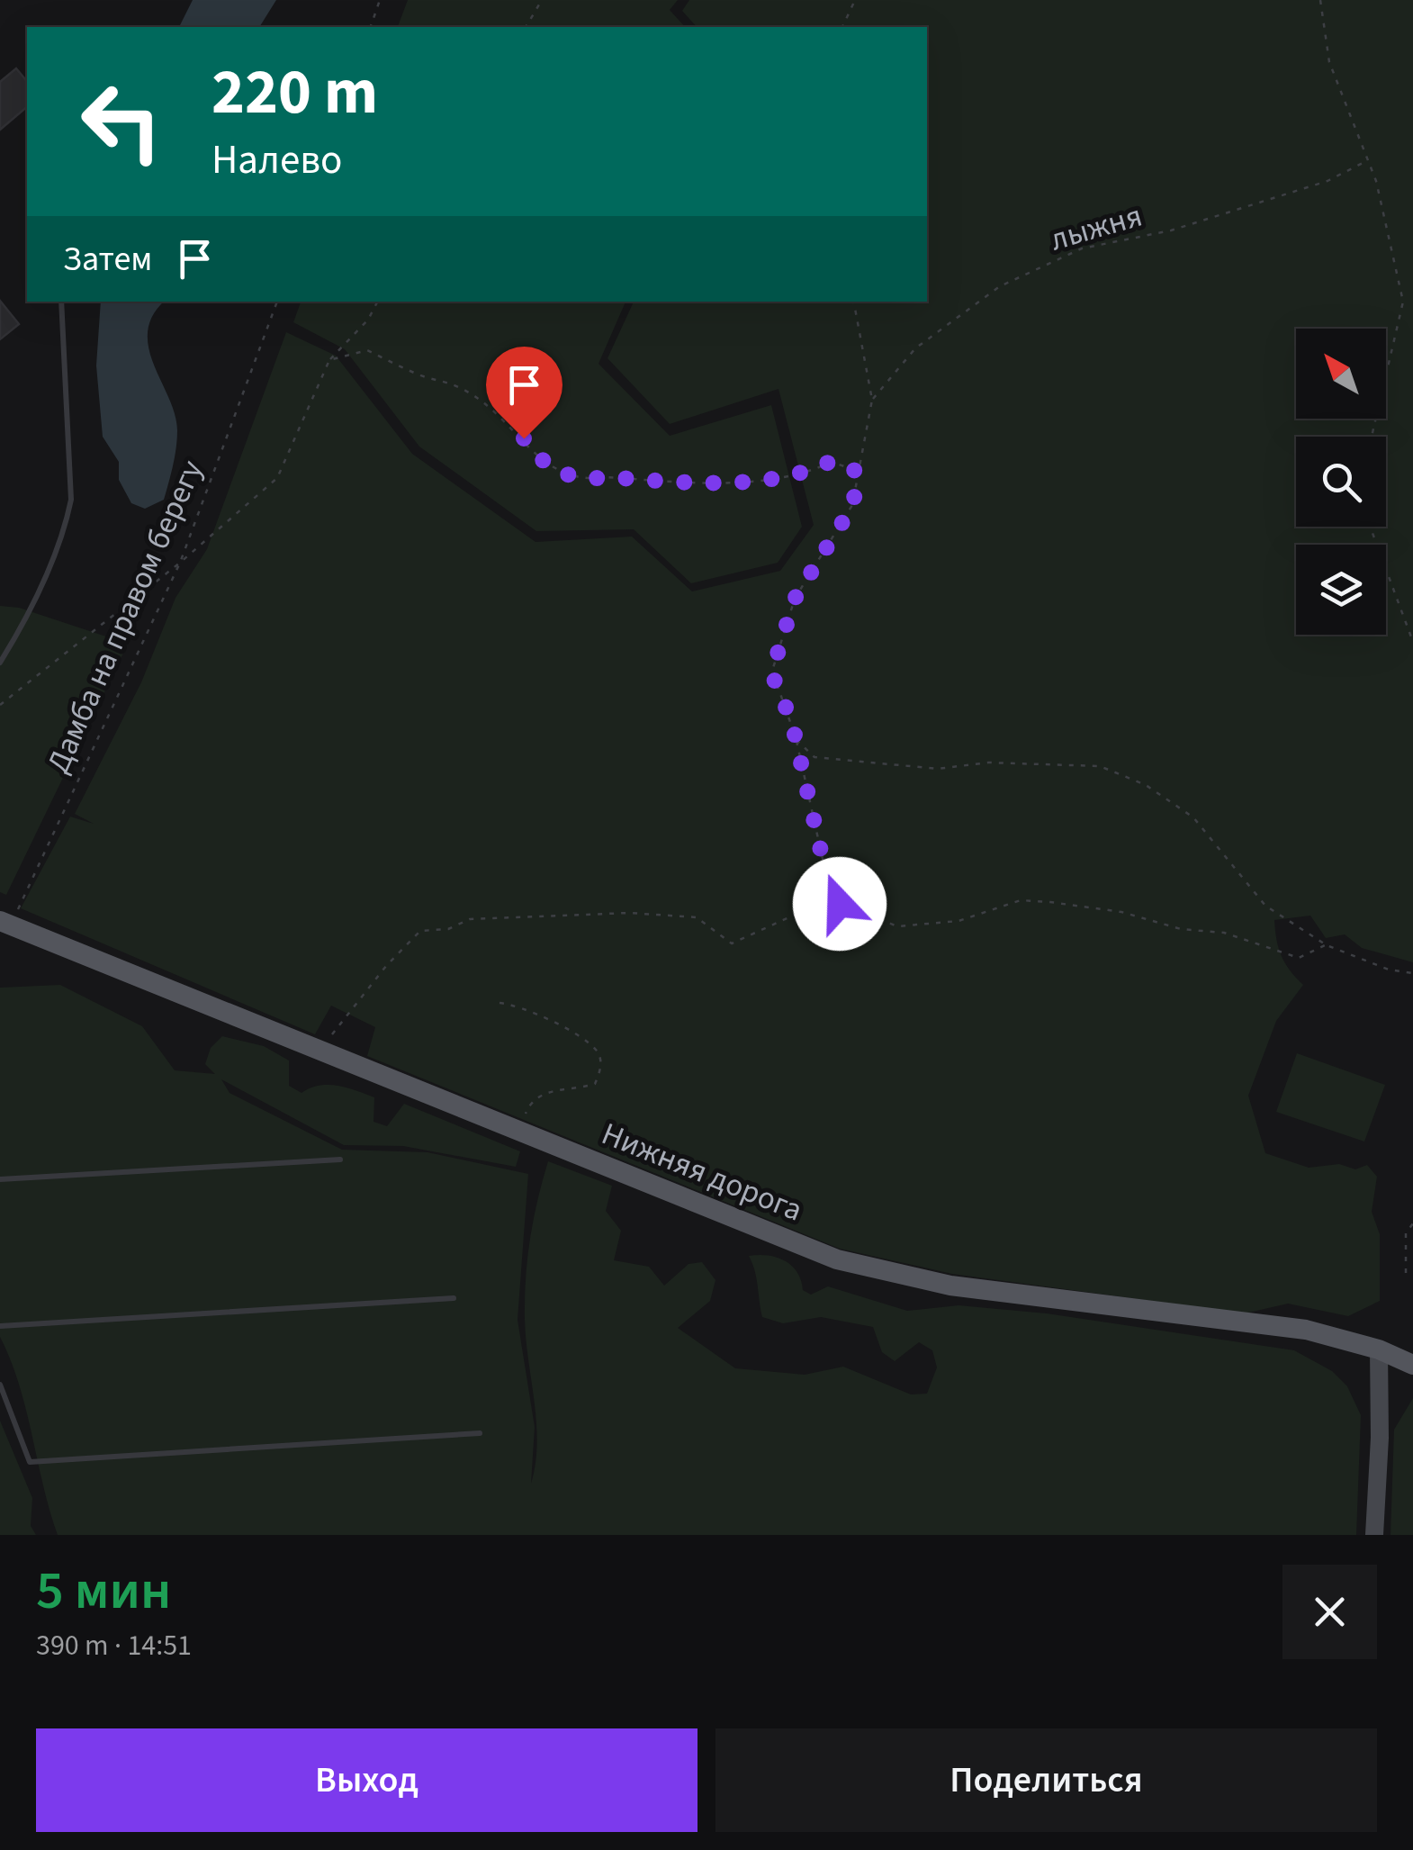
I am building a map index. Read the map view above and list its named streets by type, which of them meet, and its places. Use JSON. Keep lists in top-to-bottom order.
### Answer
{
  "streets": {
    "main road": ["Нижняя дорога"],
    "path": ["лыжня", "Дамба на правом берегу"]
  },
  "crossings": [
    ["Дамба на правом берегу", "Нижняя дорога"]
  ],
  "north": "top left",
  "page": {
    "turn": ["220 m", "Налево"],
    "then": "Затем",
    "heading": ["5 мин", "390 m · 14:51"],
    "buttons": ["Выход", "Поделиться"]
  }
}
